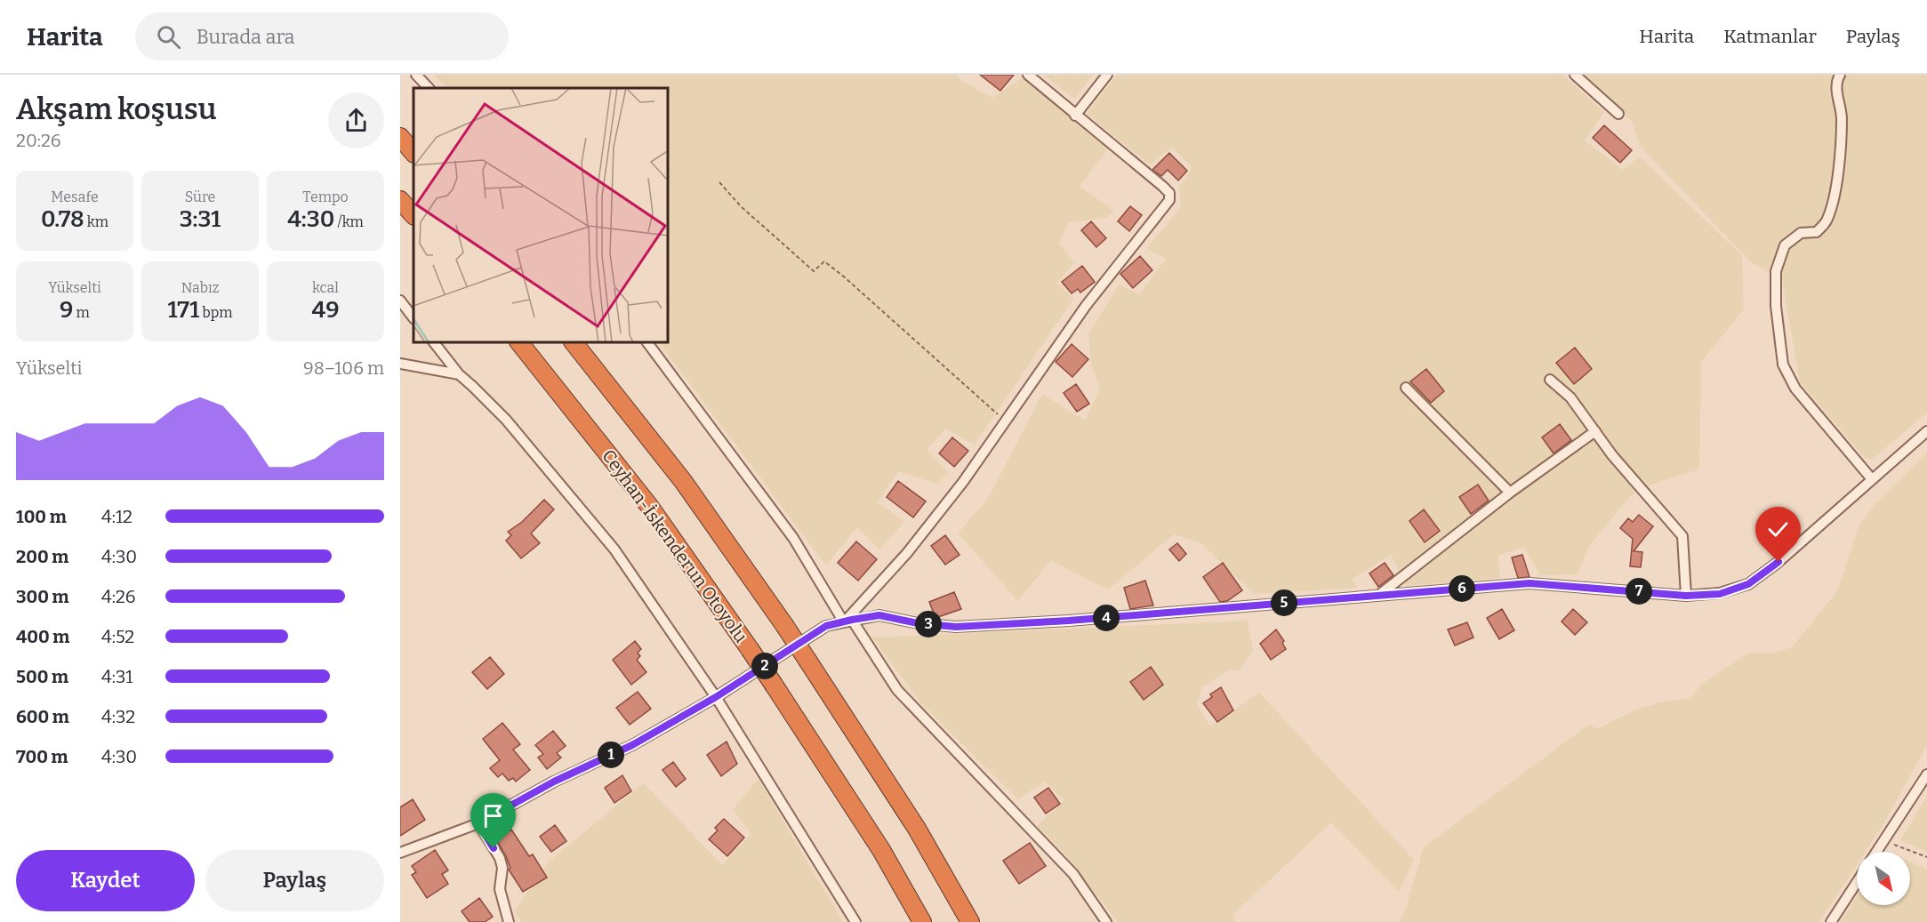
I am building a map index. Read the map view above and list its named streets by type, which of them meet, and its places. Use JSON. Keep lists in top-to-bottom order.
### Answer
{
  "streets": {
    "highway": ["Ceyhan-İskenderun Otoyolu"]
  },
  "north": "bottom right",
  "page": {
    "header": "Harita",
    "search": "Burada ara",
    "nav": ["Harita", "Katmanlar", "Paylaş"],
    "heading": ["Akşam koşusu", "20:26"],
    "stats": [
      ["Mesafe", "0.78 km"],
      ["Süre", "3:31"],
      ["Tempo", "4:30 /km"],
      ["Yükselti", "9 m"],
      ["Nabız", "171 bpm"],
      ["kcal", "49"]
    ],
    "chart": ["Yükselti", "98–106 m"],
    "list": [
      {
        "name": "100 m",
        "note": "4:12"
      },
      {
        "name": "200 m",
        "note": "4:30"
      },
      {
        "name": "300 m",
        "note": "4:26"
      },
      {
        "name": "400 m",
        "note": "4:52"
      },
      {
        "name": "500 m",
        "note": "4:31"
      },
      {
        "name": "600 m",
        "note": "4:32"
      },
      {
        "name": "700 m",
        "note": "4:30"
      }
    ],
    "pins": [
      "6",
      "7",
      "5",
      "4",
      "3",
      "2",
      "1"
    ],
    "buttons": ["Kaydet", "Paylaş"]
  }
}
